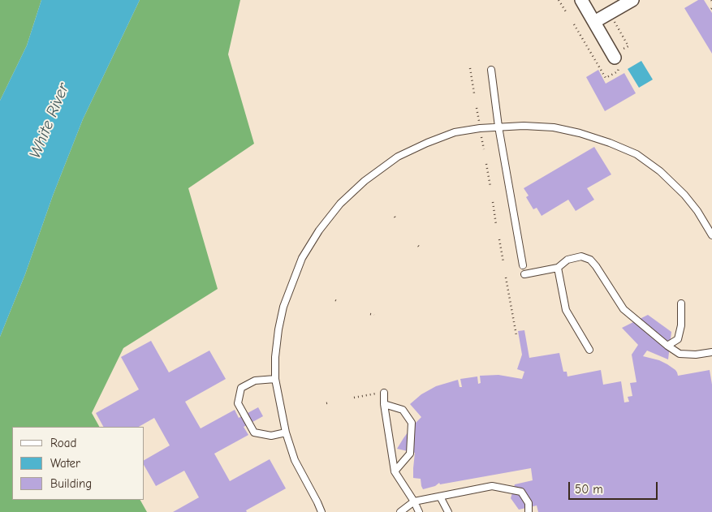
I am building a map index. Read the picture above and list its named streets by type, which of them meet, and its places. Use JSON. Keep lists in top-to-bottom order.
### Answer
{
  "water": ["White River"],
  "legend": ["Road", "Water", "Building"],
  "scale_bar": "50 m"
}
